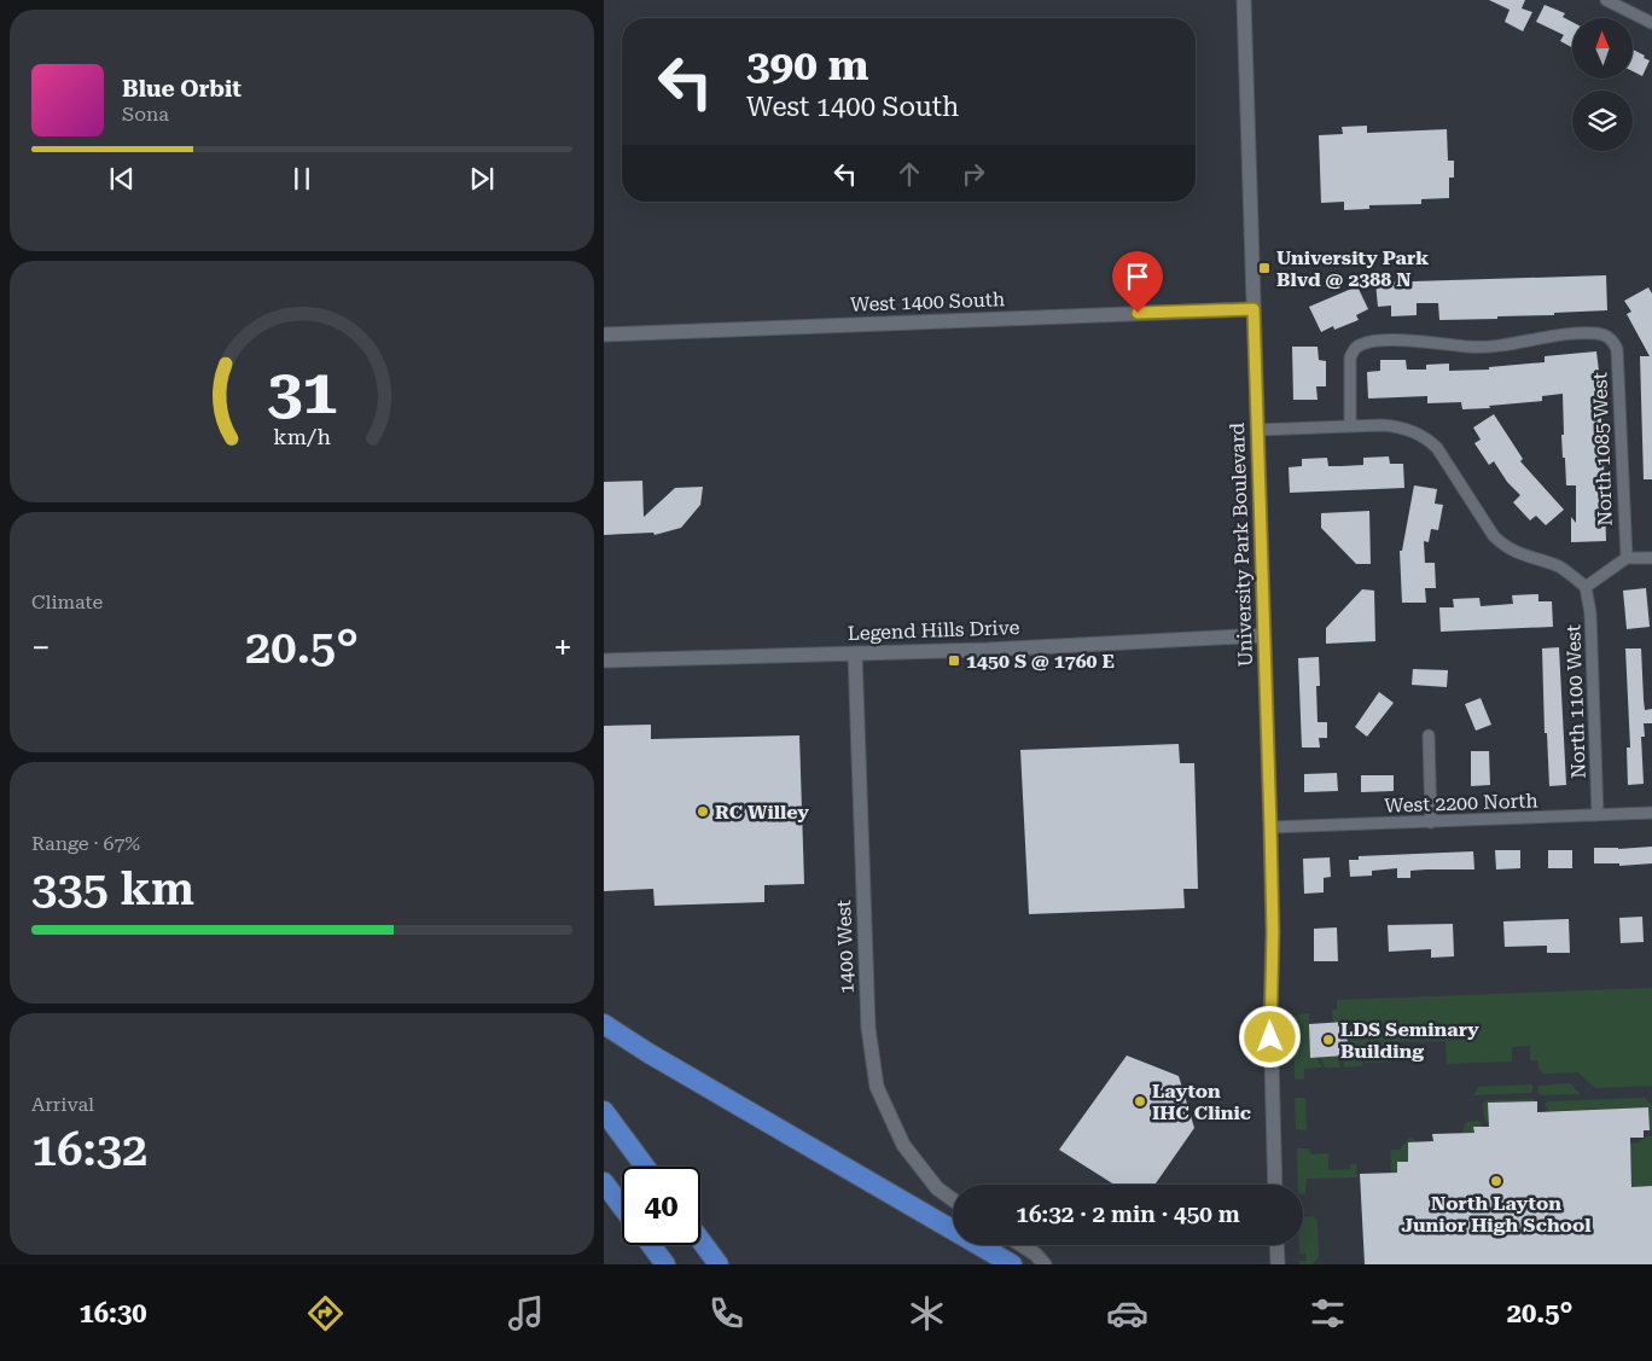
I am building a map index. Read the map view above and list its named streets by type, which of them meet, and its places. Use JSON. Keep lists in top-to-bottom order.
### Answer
{
  "streets": {
    "street": [
      "West 1400 South",
      "North 1085 West",
      "University Park Boulevard",
      "Legend Hills Drive",
      "North 1100 West",
      "West 2200 North",
      "1400 West"
    ]
  },
  "crossings": [
    ["West 1400 South", "University Park Boulevard"],
    ["University Park Boulevard", "Legend Hills Drive"],
    ["University Park Boulevard", "West 2200 North"],
    ["Legend Hills Drive", "1400 West"],
    ["North 1100 West", "West 2200 North"]
  ],
  "places": {
    "transit": ["University Park Blvd @ 2388 N", "1450 S @ 1760 E"],
    "other": [
      "RC Willey",
      "LDS Seminary Building",
      "Layton IHC Clinic",
      "North Layton Junior High School"
    ]
  },
  "north": "top",
  "page": {
    "turn": ["390 m", "West 1400 South"],
    "song": ["Blue Orbit", "Sona"],
    "tile": [
      "Climate",
      ["Range · 67%", "335 km"],
      ["Arrival", "16:32"]
    ],
    "heat": ["−", "20.5°", "+"],
    "limit": "40",
    "trip": "16:32 · 2 min · 450 m",
    "tabs": ["16:30", "20.5°"],
    "gauge": ["31", "km/h"]
  }
}
